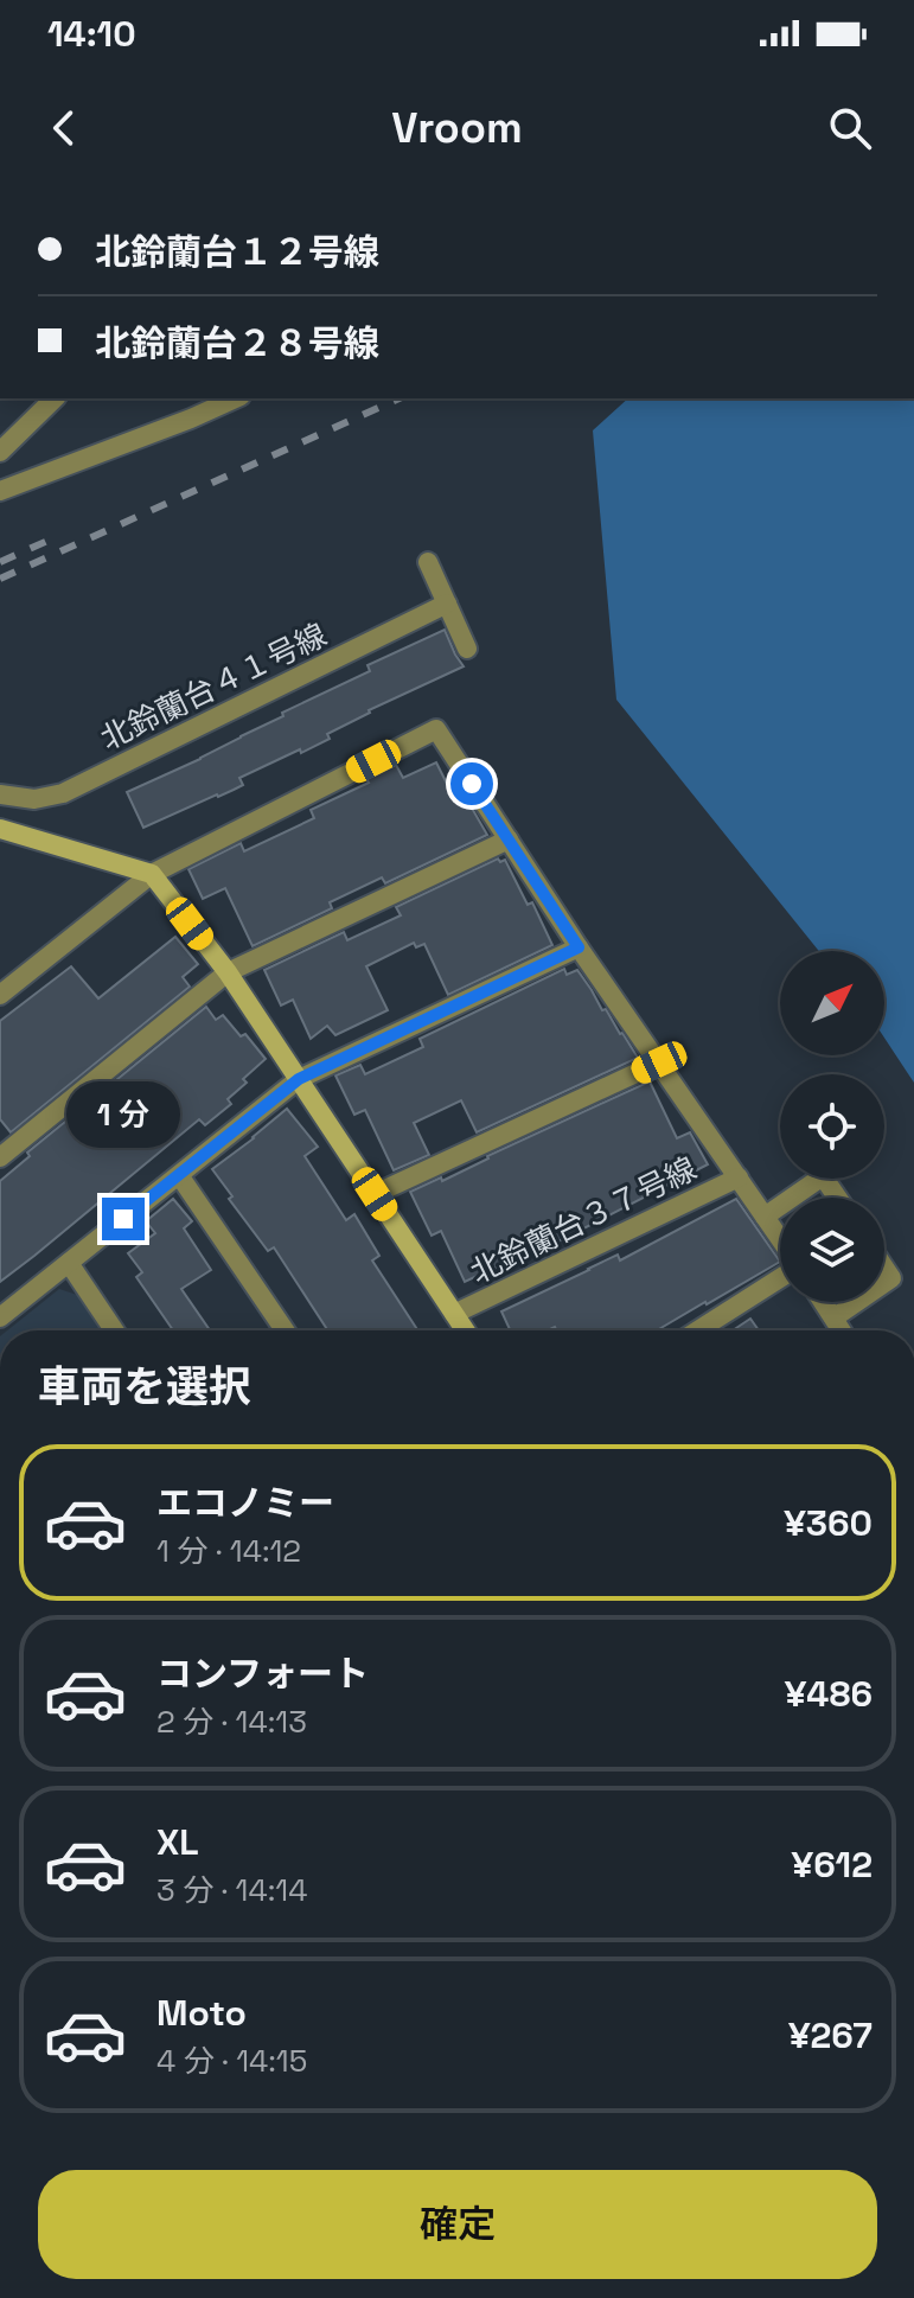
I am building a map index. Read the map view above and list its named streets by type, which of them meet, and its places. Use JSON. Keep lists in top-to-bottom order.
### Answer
{
  "streets": {
    "street": ["北鈴蘭台４１号線", "北鈴蘭台３７号線"]
  },
  "north": "top right",
  "page": {
    "status": "14:10",
    "header": "Vroom",
    "banner": ["北鈴蘭台１２号線", "北鈴蘭台２８号線"],
    "bubble": "1 分",
    "heading": "車両を選択",
    "list": [
      {
        "name": "エコノミー",
        "note": "1 分 · 14:12",
        "value": "¥360"
      },
      {
        "name": "コンフォート",
        "note": "2 分 · 14:13",
        "value": "¥486"
      },
      {
        "name": "XL",
        "note": "3 分 · 14:14",
        "value": "¥612"
      },
      {
        "name": "Moto",
        "note": "4 分 · 14:15",
        "value": "¥267"
      }
    ],
    "buttons": "確定"
  }
}
